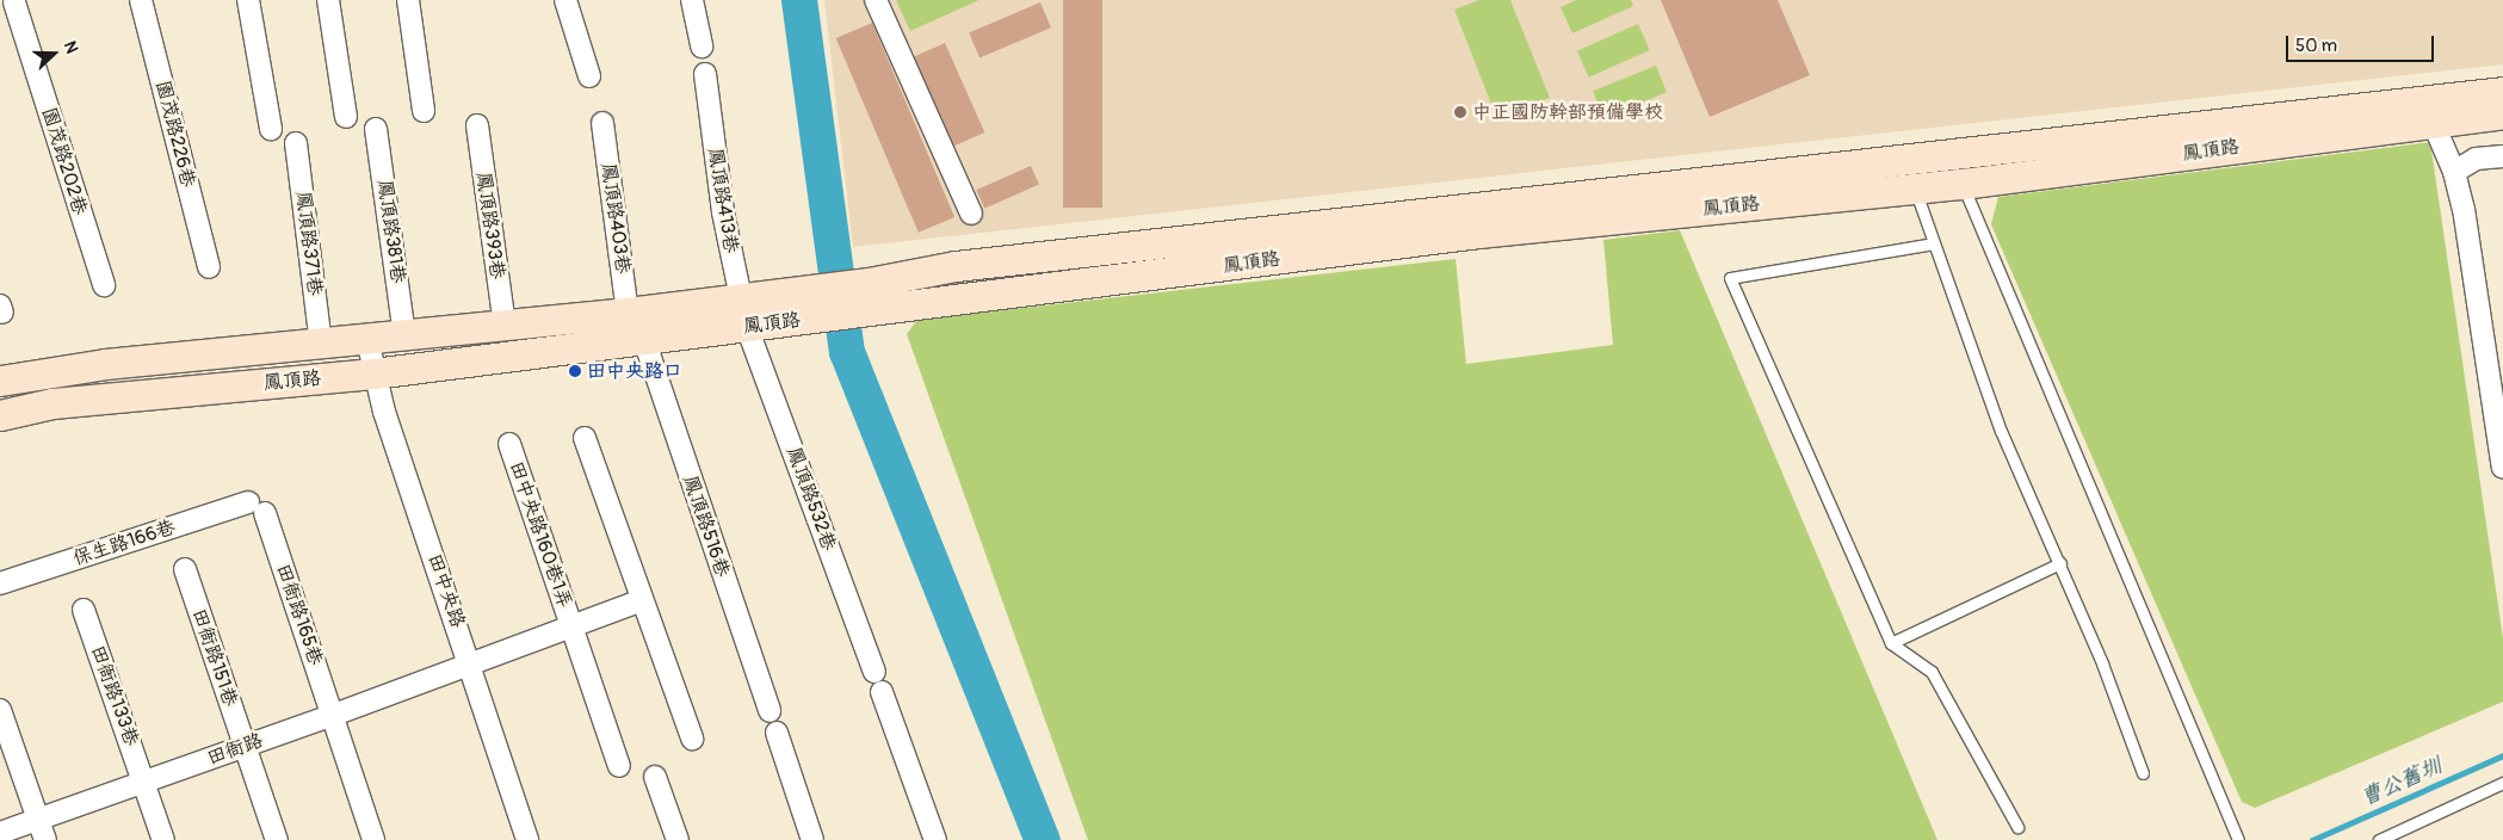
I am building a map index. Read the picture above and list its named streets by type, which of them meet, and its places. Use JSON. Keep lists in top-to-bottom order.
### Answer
{
  "streets": {
    "main road": ["鳳頂路"],
    "street": [
      "園茂路226巷",
      "園茂路202巷",
      "鳳頂路413巷",
      "鳳頂路403巷",
      "鳳頂路393巷",
      "鳳頂路381巷",
      "鳳頂路371巷",
      "鳳頂路532巷",
      "鳳頂路516巷",
      "田中央路160巷1弄",
      "保生路166巷",
      "田中央路",
      "田衙路165巷",
      "田衙路151巷",
      "田衙路133巷",
      "田衙路"
    ]
  },
  "crossings": [
    ["鳳頂路", "鳳頂路413巷"],
    ["鳳頂路", "鳳頂路403巷"],
    ["鳳頂路", "鳳頂路393巷"],
    ["鳳頂路", "鳳頂路381巷"],
    ["鳳頂路", "鳳頂路371巷"],
    ["鳳頂路", "鳳頂路532巷"],
    ["鳳頂路", "鳳頂路516巷"],
    ["鳳頂路", "田中央路"],
    ["鳳頂路413巷", "鳳頂路532巷"],
    ["田中央路160巷1弄", "田衙路"],
    ["保生路166巷", "田衙路165巷"],
    ["田中央路", "田衙路"],
    ["田衙路165巷", "田衙路"],
    ["田衙路151巷", "田衙路"],
    ["田衙路133巷", "田衙路"]
  ],
  "water": ["曹公舊圳"],
  "places": ["中正國防幹部預備學校", "田中央路口"],
  "scale_bar": "50 m",
  "north": "right"
}
